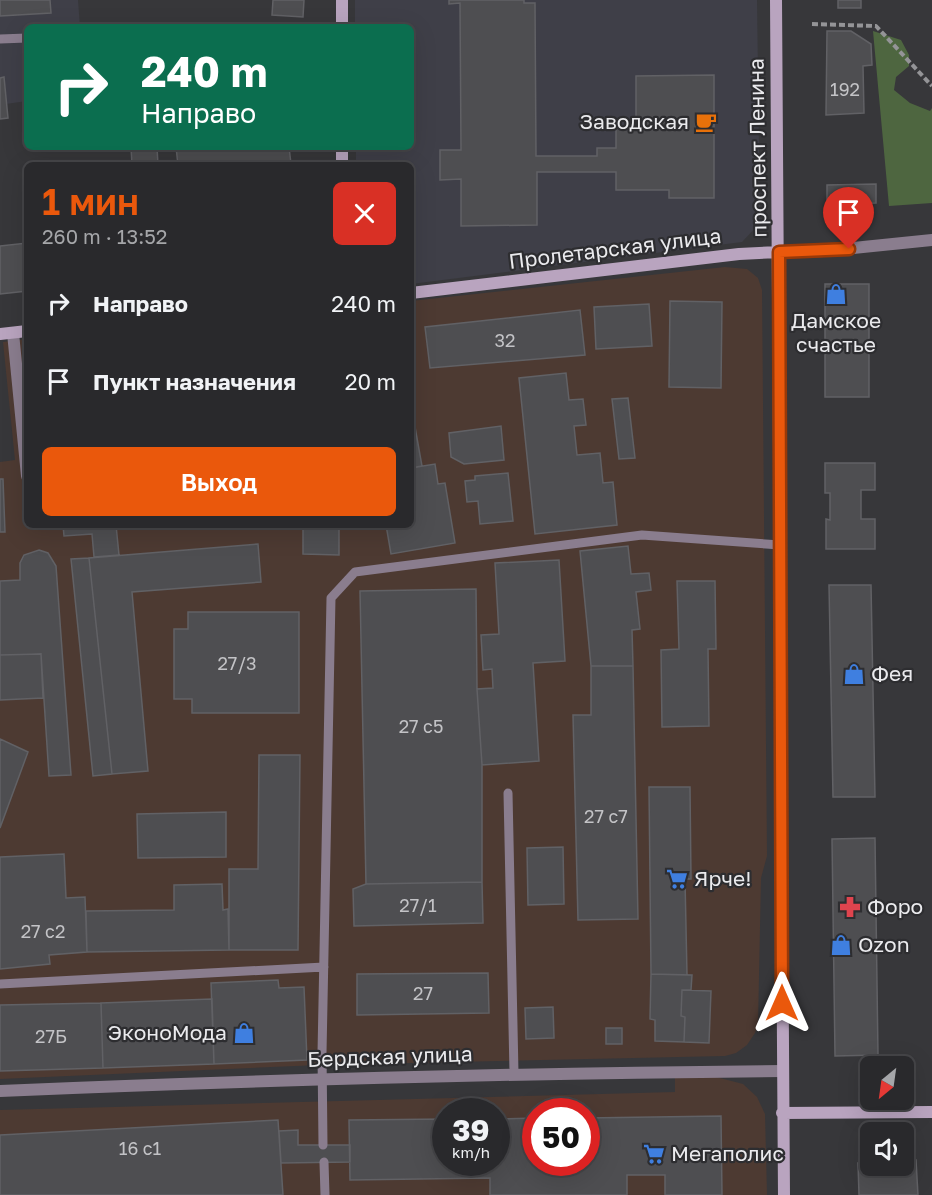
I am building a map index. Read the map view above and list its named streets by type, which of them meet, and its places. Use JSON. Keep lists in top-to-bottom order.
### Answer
{
  "streets": {
    "main road": ["проспект Ленина", "Пролетарская улица"],
    "street": ["Бердская улица"]
  },
  "crossings": [
    ["проспект Ленина", "Пролетарская улица"],
    ["проспект Ленина", "Бердская улица"]
  ],
  "places": {
    "cafe": ["Заводская"],
    "shop": [
      "Дамское счастье",
      "Фея",
      "Ozon",
      "ЭконоМода"
    ],
    "supermarket": ["Ярче!", "Мегаполис"],
    "pharmacy": ["Форо"]
  },
  "house_numbers": [
    "192",
    "32",
    "27/3",
    "27 с5",
    "27 с7",
    "27/1",
    "27 с2",
    "27",
    "27Б",
    "16 с1"
  ],
  "north": "bottom left",
  "page": {
    "turn": ["240 m", "Направо"],
    "heading": ["1 мин", "260 m · 13:52"],
    "list": [
      {
        "name": "Направо",
        "value": "240 m"
      },
      {
        "name": "Пункт назначения",
        "value": "20 m"
      }
    ],
    "buttons": "Выход",
    "speed": "39 km/h",
    "limit": "50"
  }
}
